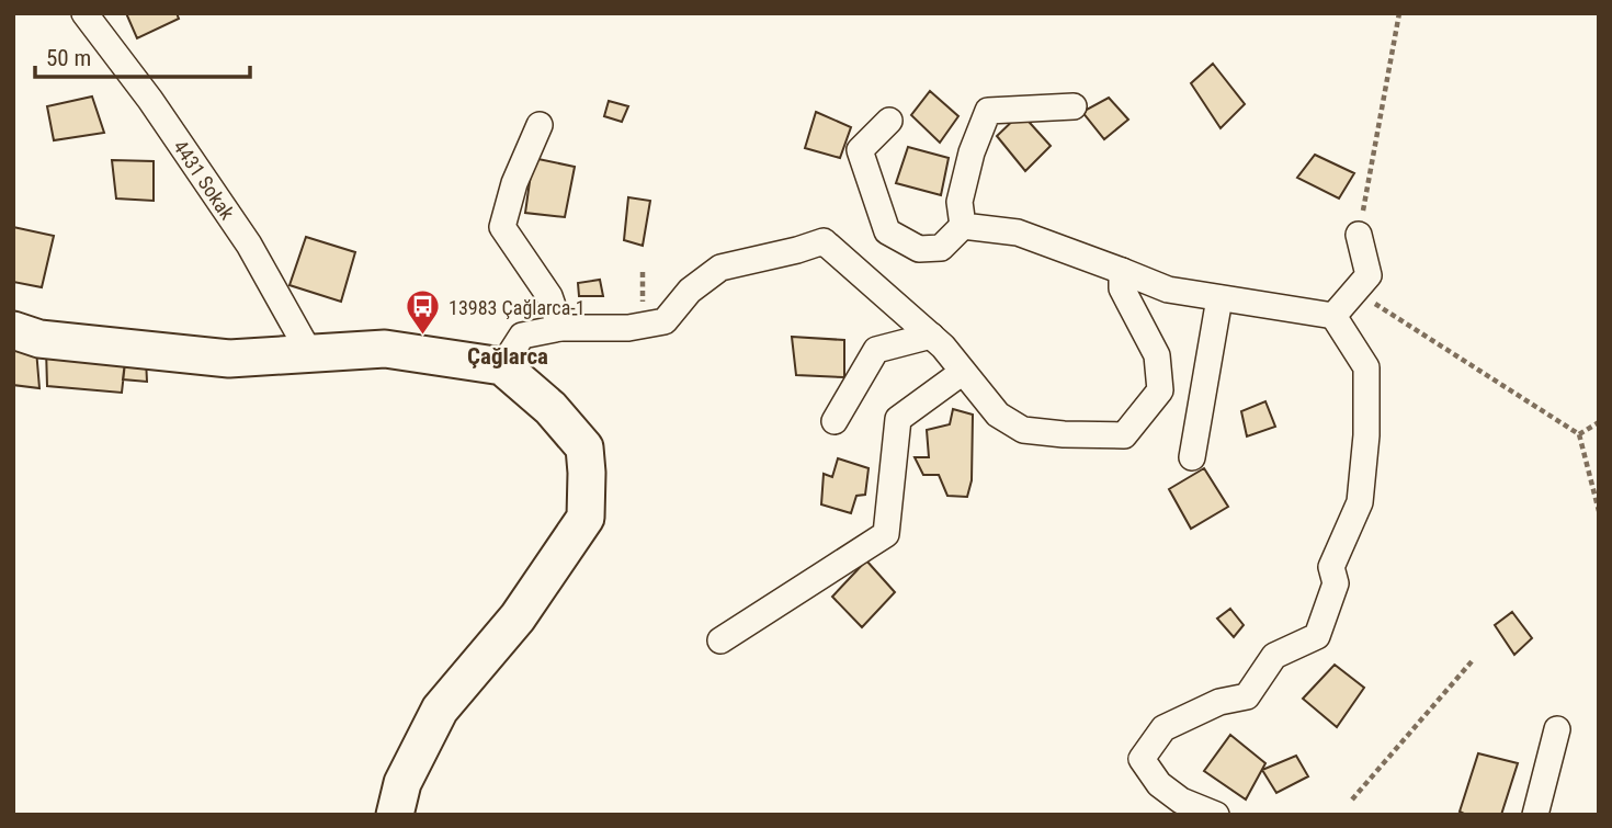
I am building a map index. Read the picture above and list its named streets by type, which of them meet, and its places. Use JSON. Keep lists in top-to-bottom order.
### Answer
{
  "streets": {
    "street": ["4431 Sokak"]
  },
  "districts": ["Çağlarca"],
  "places": {
    "bus stop": ["13983 Çağlarca-1"]
  },
  "scale_bar": "50 m"
}
